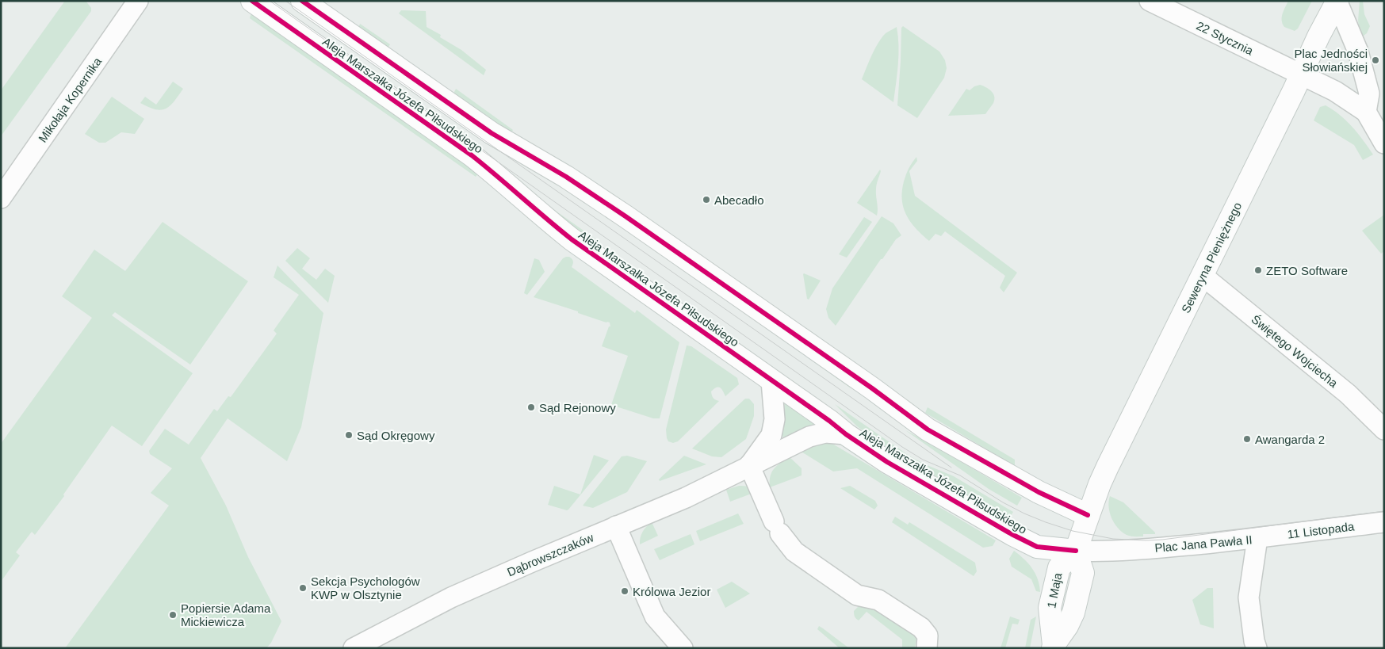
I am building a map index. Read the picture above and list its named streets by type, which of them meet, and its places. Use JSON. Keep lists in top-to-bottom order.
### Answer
{
  "streets": {
    "street": [
      "22 Stycznia",
      "Aleja Marszałka Józefa Piłsudskiego",
      "Mikołaja Kopernika",
      "Seweryna Pieniężnego",
      "Świętego Wojciecha",
      "11 Listopada",
      "Plac Jana Pawła II",
      "Dąbrowszczaków",
      "1 Maja"
    ]
  },
  "crossings": [
    ["22 Stycznia", "Seweryna Pieniężnego"],
    ["Aleja Marszałka Józefa Piłsudskiego", "Seweryna Pieniężnego"],
    ["Aleja Marszałka Józefa Piłsudskiego", "Plac Jana Pawła II"],
    ["Aleja Marszałka Józefa Piłsudskiego", "Dąbrowszczaków"],
    ["Aleja Marszałka Józefa Piłsudskiego", "1 Maja"],
    ["Seweryna Pieniężnego", "Świętego Wojciecha"],
    ["11 Listopada", "Plac Jana Pawła II"],
    ["Plac Jana Pawła II", "1 Maja"]
  ],
  "places": [
    "Plac Jedności Słowiańskiej",
    "Abecadło",
    "ZETO Software",
    "Sąd Rejonowy",
    "Sąd Okręgowy",
    "Awangarda 2",
    "Sekcja Psychologów KWP w Olsztynie",
    "Królowa Jezior",
    "Popiersie Adama Mickiewicza"
  ]
}
